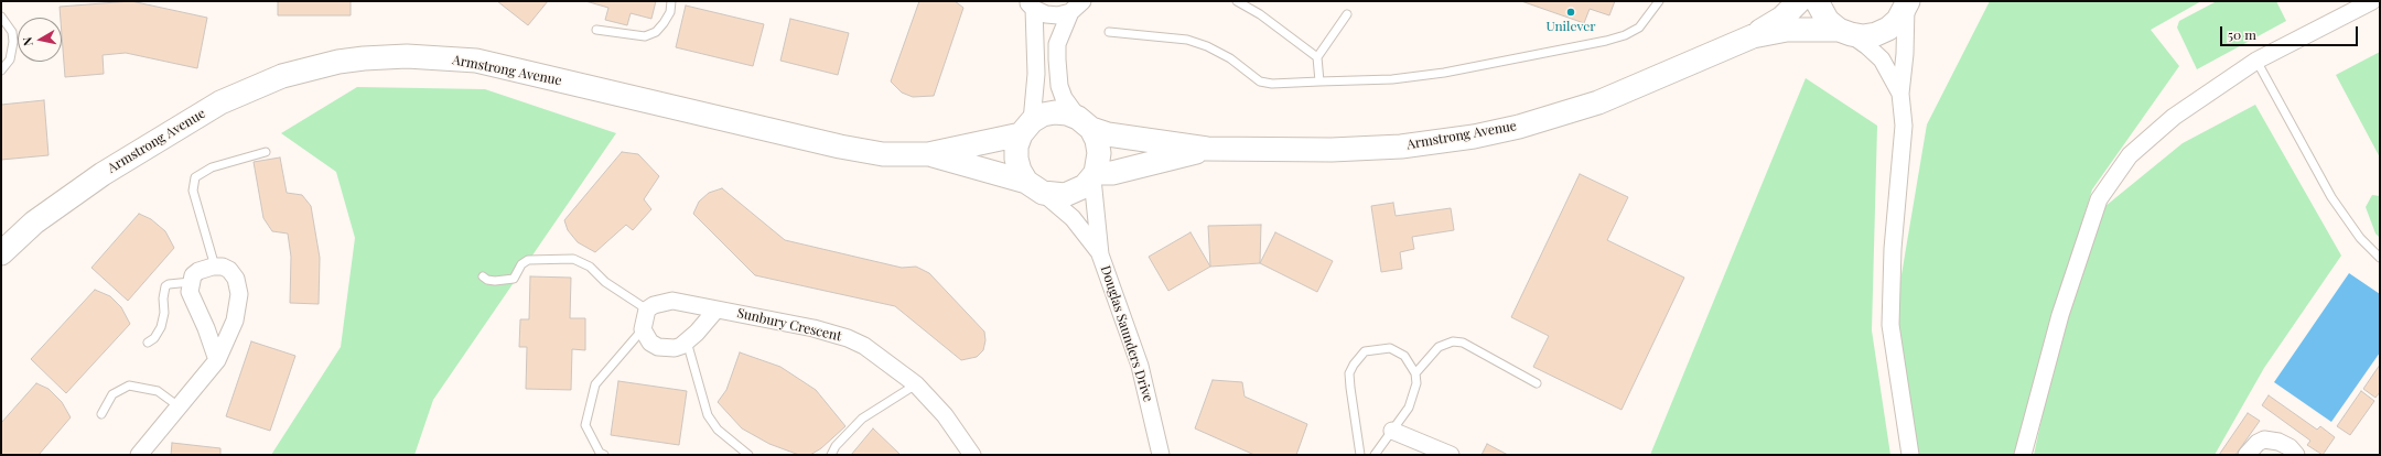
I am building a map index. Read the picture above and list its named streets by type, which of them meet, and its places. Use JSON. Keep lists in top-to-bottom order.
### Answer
{
  "streets": {
    "street": ["Armstrong Avenue", "Sunbury Crescent", "Douglas Saunders Drive"]
  },
  "crossings": [
    ["Armstrong Avenue", "Douglas Saunders Drive"]
  ],
  "places": ["Unilever"],
  "scale_bar": "50 m",
  "north": "left"
}
